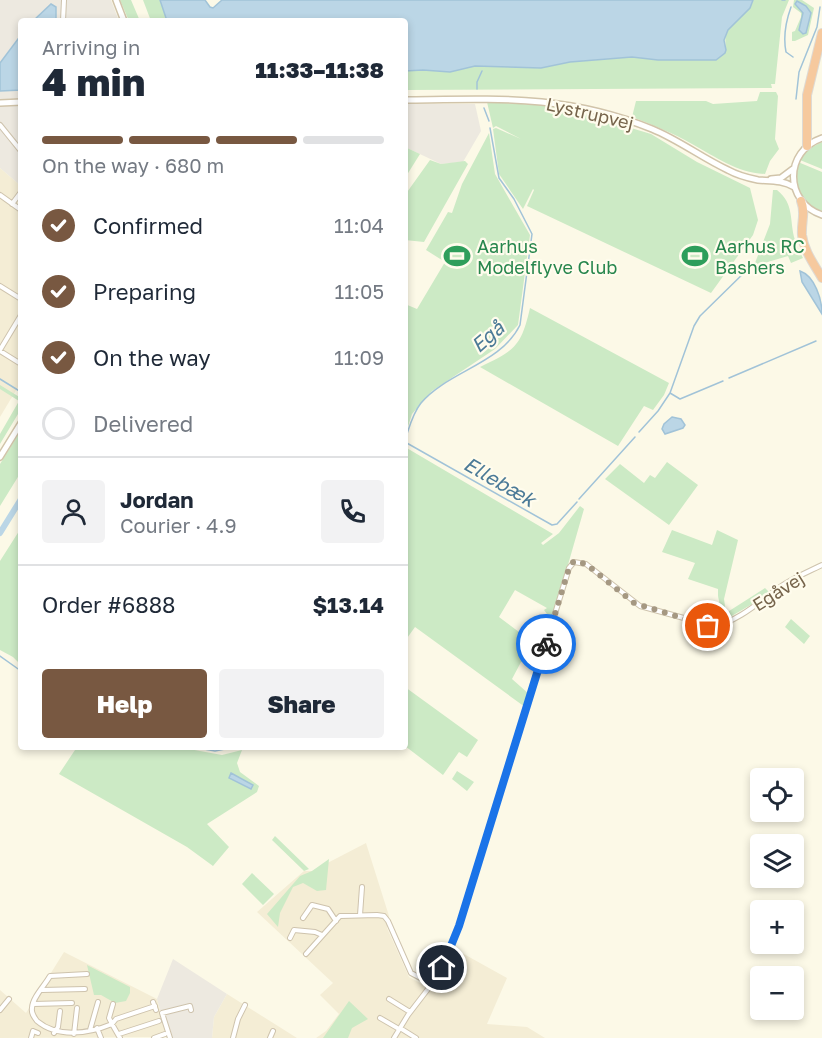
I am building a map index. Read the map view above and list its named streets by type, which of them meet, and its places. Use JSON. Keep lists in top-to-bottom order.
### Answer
{
  "streets": {
    "street": ["Lystrupvej", "Egåvej"]
  },
  "water": ["Egå", "Ellebæk"],
  "places": {
    "sports": ["Aarhus Modelflyve Club", "Aarhus RC Bashers"]
  },
  "page": {
    "heading": ["4 min", "Arriving in", "11:33–11:38"],
    "panel": [
      "Jordan",
      "Courier · 4.9",
      "Order #6888",
      "$13.14"
    ],
    "bar": "On the way · 680 m",
    "list": [
      ["Confirmed", "11:04"],
      ["Preparing", "11:05"],
      ["On the way", "11:09"],
      "Delivered"
    ],
    "buttons": ["Help", "Share"],
    "map_buttons": ["+", "−"]
  }
}
